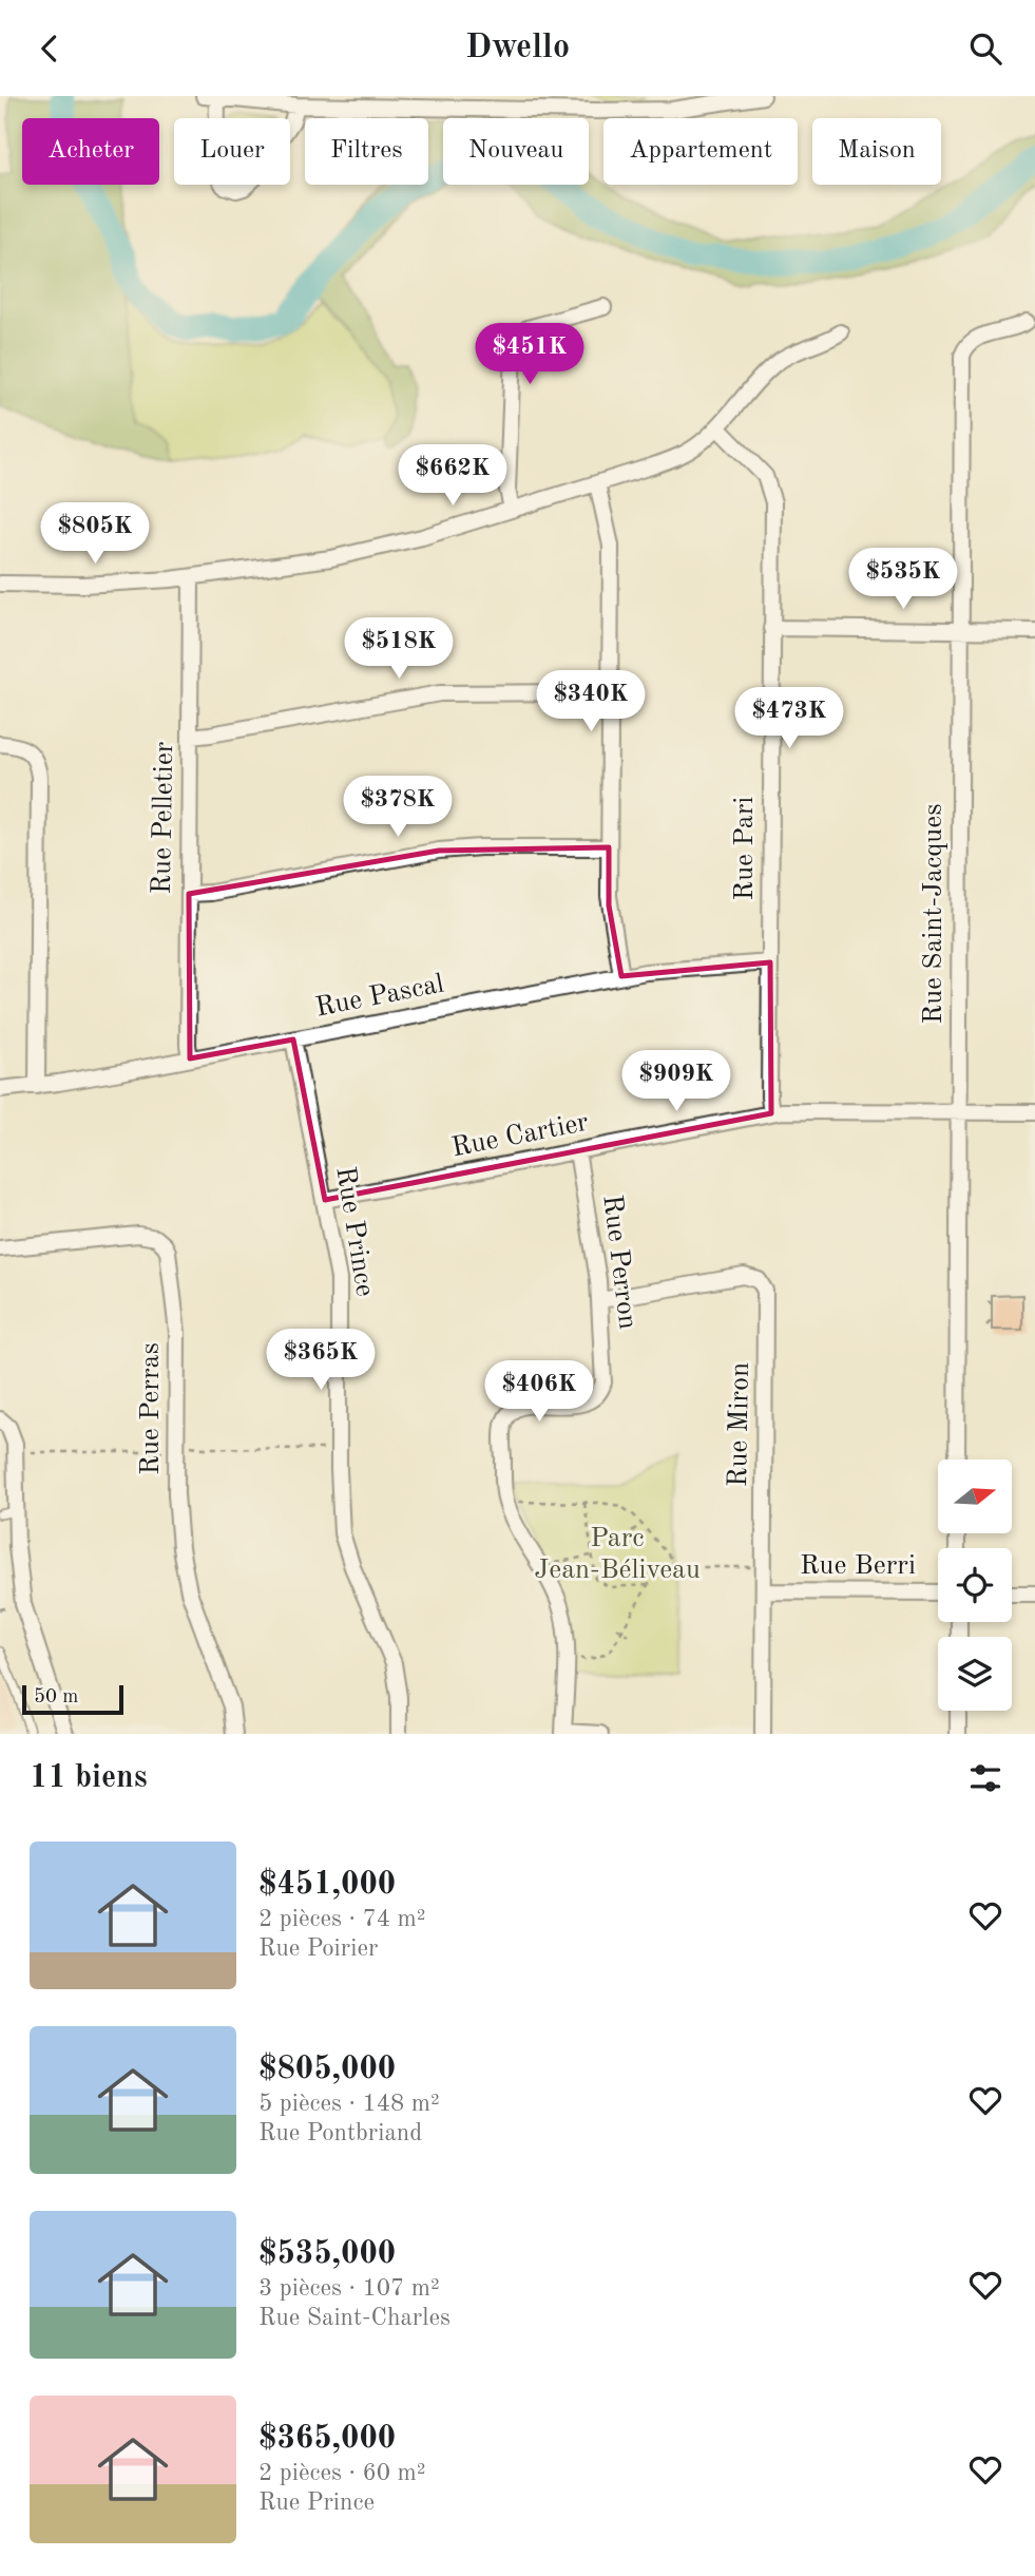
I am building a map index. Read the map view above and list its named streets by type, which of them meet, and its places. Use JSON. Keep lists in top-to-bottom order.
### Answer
{
  "streets": {
    "street": [
      "Rue Pelletier",
      "Rue Pari",
      "Rue Saint-Jacques",
      "Rue Pascal",
      "Rue Cartier",
      "Rue Prince",
      "Rue Perron",
      "Rue Perras",
      "Rue Miron",
      "Rue Berri"
    ]
  },
  "crossings": [
    ["Rue Pelletier", "Rue Pascal"],
    ["Rue Pari", "Rue Pascal"],
    ["Rue Pari", "Rue Cartier"],
    ["Rue Saint-Jacques", "Rue Cartier"],
    ["Rue Pascal", "Rue Prince"],
    ["Rue Cartier", "Rue Prince"],
    ["Rue Cartier", "Rue Perron"],
    ["Rue Perron", "Rue Miron"],
    ["Rue Miron", "Rue Berri"]
  ],
  "parks": ["Parc Jean-Béliveau"],
  "scale_bar": "50 m",
  "north": "right",
  "page": {
    "header": "Dwello",
    "chip": [
      "Acheter",
      "Louer",
      "Filtres",
      "Nouveau",
      "Appartement",
      "Maison"
    ],
    "price": [
      "$451K",
      "$662K",
      "$805K",
      "$535K",
      "$518K",
      "$340K",
      "$473K",
      "$378K",
      "$909K",
      "$365K",
      "$406K"
    ],
    "scale": "50 m",
    "heading": "11 biens",
    "list": [
      {
        "name": "$451,000",
        "note": "2 pièces · 74 m² · Rue Poirier"
      },
      {
        "name": "$805,000",
        "note": "5 pièces · 148 m² · Rue Pontbriand"
      },
      {
        "name": "$535,000",
        "note": "3 pièces · 107 m² · Rue Saint-Charles"
      },
      {
        "name": "$365,000",
        "note": "2 pièces · 60 m² · Rue Prince"
      }
    ]
  }
}
